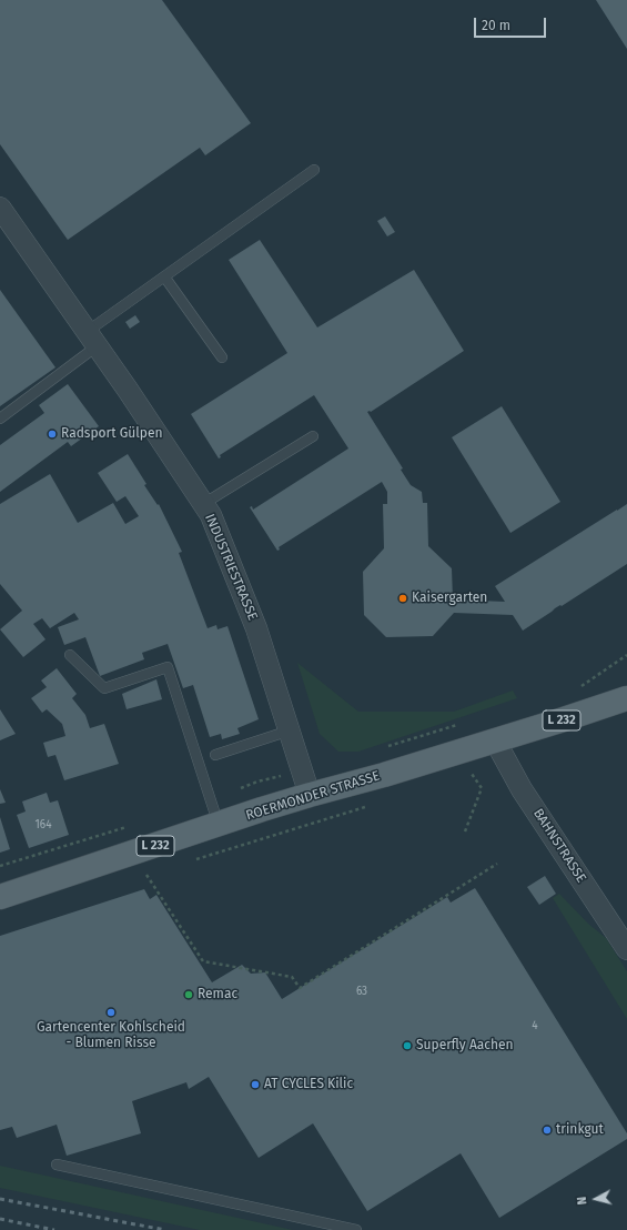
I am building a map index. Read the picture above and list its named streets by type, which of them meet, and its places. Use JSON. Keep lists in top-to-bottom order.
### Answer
{
  "streets": {
    "main road": ["L 232", "ROERMONDER STRASSE"],
    "street": ["INDUSTRIESTRASSE", "BAHNSTRASSE"]
  },
  "crossings": [
    ["INDUSTRIESTRASSE", "ROERMONDER STRASSE"],
    ["ROERMONDER STRASSE", "BAHNSTRASSE"]
  ],
  "places": [
    "Radsport Gülpen",
    "Kaisergarten",
    "Remac",
    "Gartencenter Kohlscheid - Blumen Risse",
    "Superfly Aachen",
    "AT CYCLES Kilic",
    "trinkgut"
  ],
  "house_numbers": ["164", "63", "4"],
  "scale_bar": "20 m",
  "north": "left"
}
